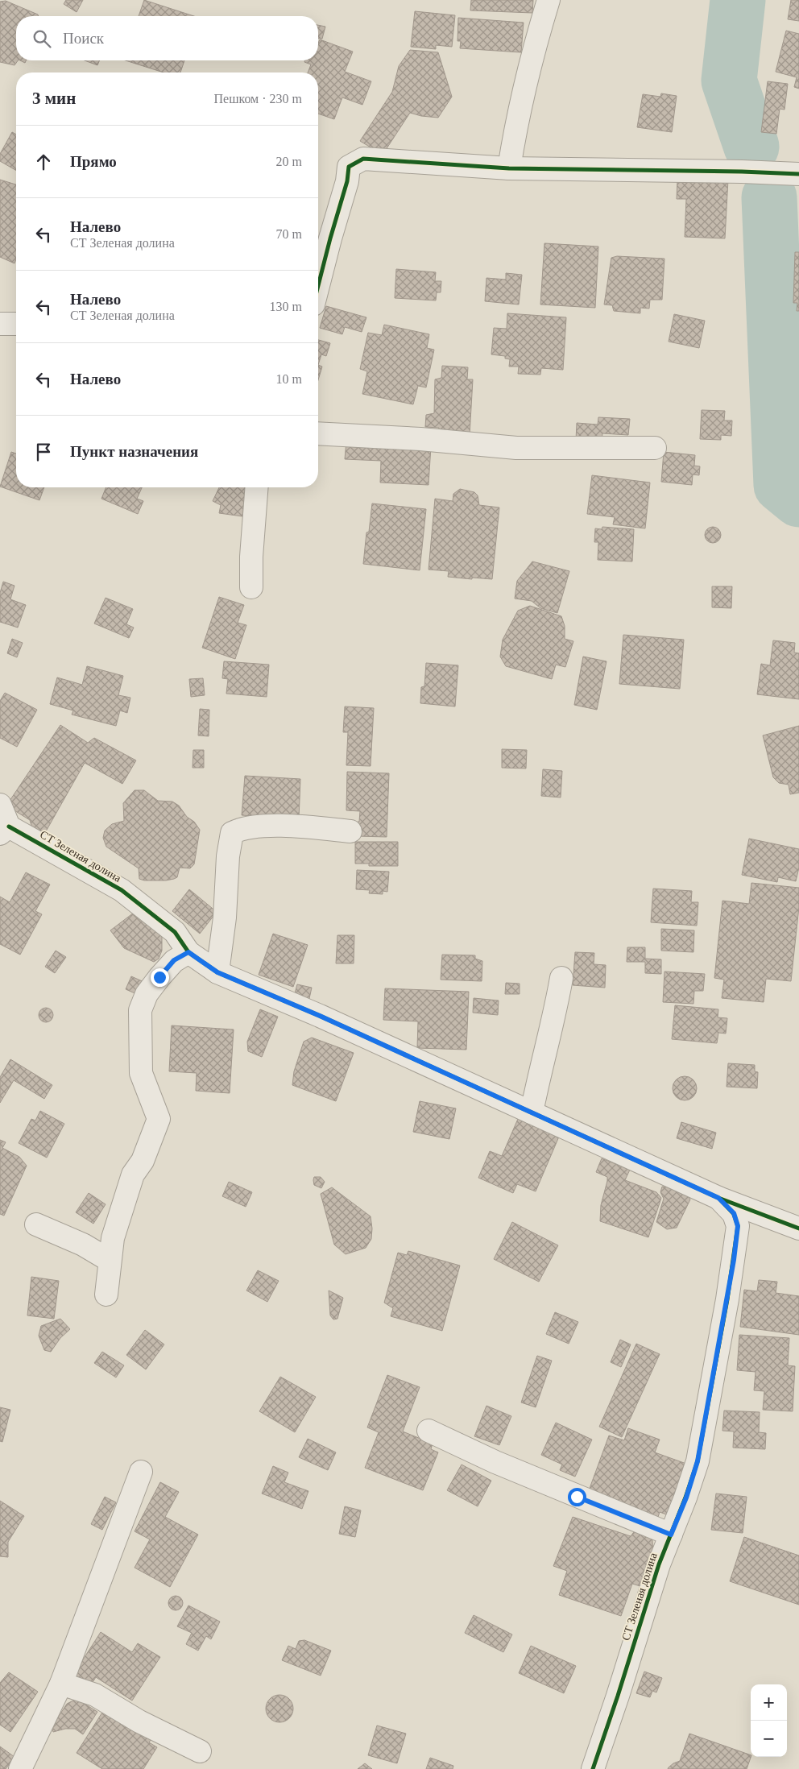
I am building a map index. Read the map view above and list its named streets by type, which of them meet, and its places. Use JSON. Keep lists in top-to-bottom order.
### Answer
{
  "streets": {
    "street": ["СТ Зеленая долина"]
  },
  "page": {
    "search": "Поиск",
    "heading": ["3 мин", "Пешком · 230 m"],
    "list": [
      ["Прямо", "20 m"],
      ["Налево", "СТ Зеленая долина", "70 m"],
      ["Налево", "СТ Зеленая долина", "130 m"],
      ["Налево", "10 m"],
      "Пункт назначения"
    ],
    "map_buttons": ["+", "−"]
  }
}
